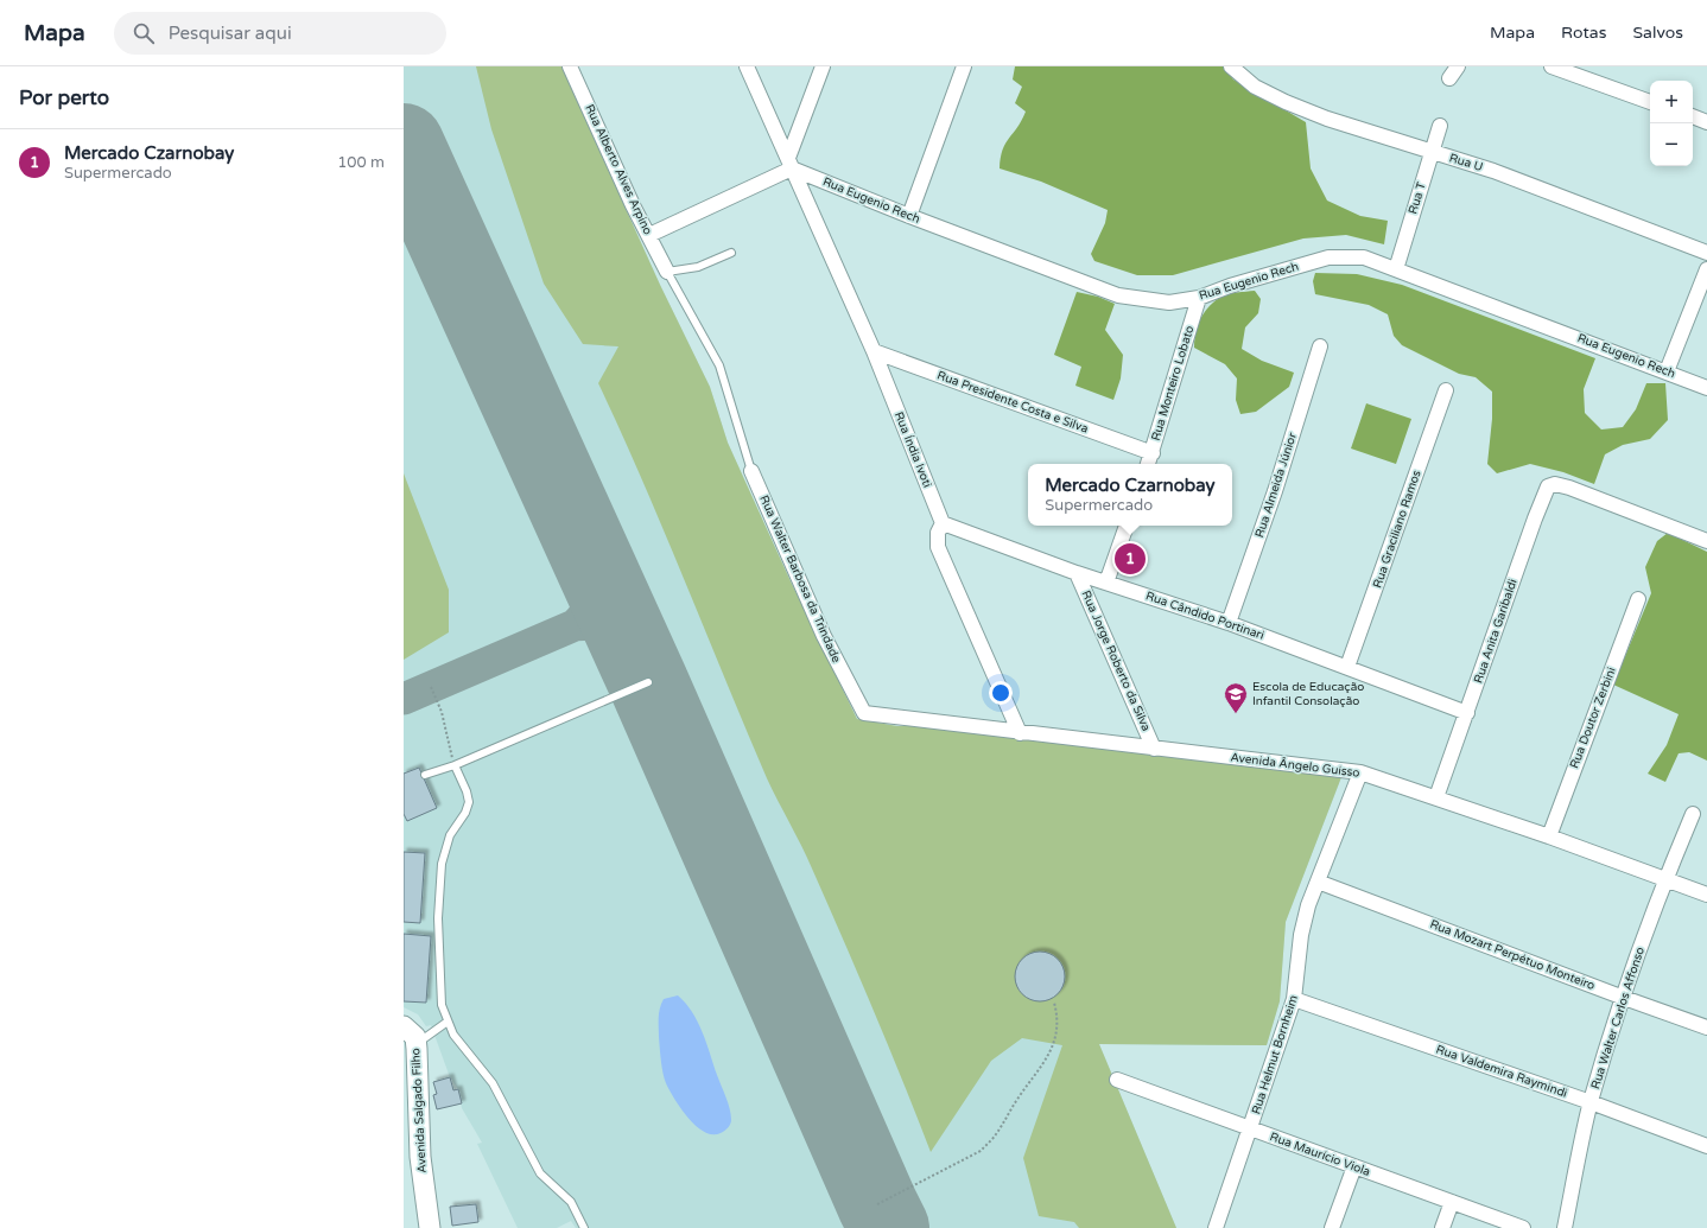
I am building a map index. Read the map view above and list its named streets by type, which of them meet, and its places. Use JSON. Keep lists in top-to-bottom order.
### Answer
{
  "streets": {
    "street": [
      "Rua U",
      "Rua Alberto Alves Arpino",
      "Rua T",
      "Rua Eugenio Rech",
      "Rua Monteiro Lobato",
      "Rua Presidente Costa e Silva",
      "Rua Índia Ivoti",
      "Rua Almeida Júnior",
      "Rua Graciliano Ramos",
      "Rua Walter Barbosa da Trindade",
      "Rua Cândido Portinari",
      "Rua Anita Garibaldi",
      "Rua Jorge Roberto da Silva",
      "Rua Doutor Zerbini",
      "Avenida Ângelo Guisso",
      "Rua Mozart Perpétuo Monteiro",
      "Rua Walter Carlos Affonso",
      "Rua Helmut Bornheim",
      "Rua Valdemira Raymindi",
      "Avenida Salgado Filho",
      "Rua Maurício Viola"
    ]
  },
  "crossings": [
    ["Rua U", "Rua T"],
    ["Rua T", "Rua Eugenio Rech"],
    ["Rua Eugenio Rech", "Rua Monteiro Lobato"],
    ["Rua Eugenio Rech", "Rua Índia Ivoti"],
    ["Rua Monteiro Lobato", "Rua Presidente Costa e Silva"],
    ["Rua Presidente Costa e Silva", "Rua Índia Ivoti"],
    ["Rua Índia Ivoti", "Rua Cândido Portinari"],
    ["Rua Almeida Júnior", "Rua Cândido Portinari"],
    ["Rua Graciliano Ramos", "Rua Cândido Portinari"],
    ["Rua Walter Barbosa da Trindade", "Avenida Ângelo Guisso"],
    ["Rua Cândido Portinari", "Rua Anita Garibaldi"],
    ["Rua Cândido Portinari", "Rua Jorge Roberto da Silva"],
    ["Rua Anita Garibaldi", "Avenida Ângelo Guisso"],
    ["Rua Jorge Roberto da Silva", "Avenida Ângelo Guisso"],
    ["Rua Doutor Zerbini", "Avenida Ângelo Guisso"],
    ["Avenida Ângelo Guisso", "Rua Walter Carlos Affonso"],
    ["Avenida Ângelo Guisso", "Rua Helmut Bornheim"],
    ["Rua Mozart Perpétuo Monteiro", "Rua Walter Carlos Affonso"],
    ["Rua Mozart Perpétuo Monteiro", "Rua Helmut Bornheim"],
    ["Rua Walter Carlos Affonso", "Rua Valdemira Raymindi"],
    ["Rua Helmut Bornheim", "Rua Valdemira Raymindi"],
    ["Rua Helmut Bornheim", "Rua Maurício Viola"]
  ],
  "places": {
    "school or university": ["Escola de Educação Infantil Consolação"]
  },
  "page": {
    "header": "Mapa",
    "search": "Pesquisar aqui",
    "nav": ["Mapa", "Rotas", "Salvos"],
    "heading": "Por perto",
    "map_buttons": ["+", "−"],
    "list": [
      {
        "mark": "1",
        "name": "Mercado Czarnobay",
        "note": "Supermercado",
        "value": "100 m"
      }
    ],
    "popup": ["Mercado Czarnobay", "Supermercado"],
    "pins": "1"
  }
}
